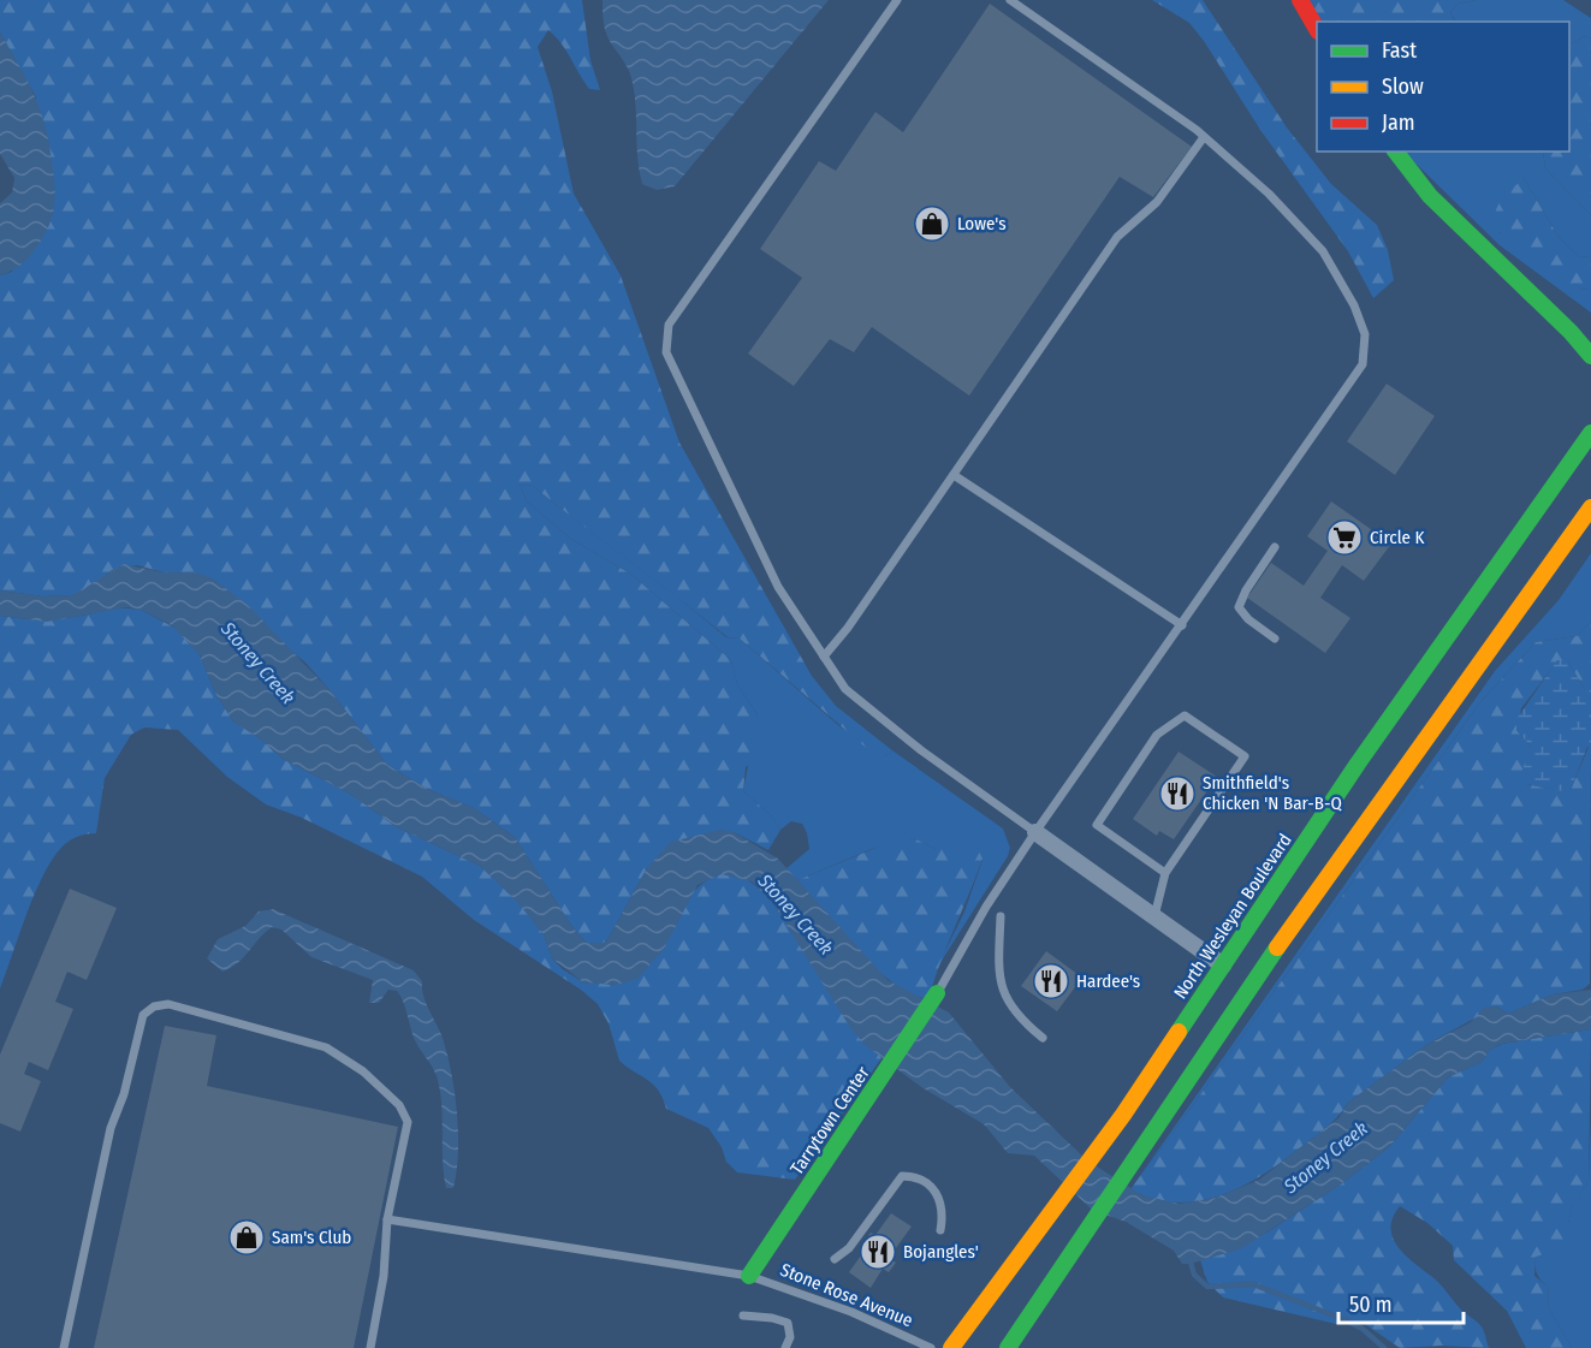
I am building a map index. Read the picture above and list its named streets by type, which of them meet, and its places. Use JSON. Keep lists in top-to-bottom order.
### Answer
{
  "streets": {
    "main road": ["North Wesleyan Boulevard", "Tarrytown Center"],
    "lane": ["Stone Rose Avenue"]
  },
  "crossings": [
    ["Tarrytown Center", "Stone Rose Avenue"]
  ],
  "water": ["Stoney Creek"],
  "places": {
    "shop": ["Lowe's", "Sam's Club"],
    "supermarket": ["Circle K"],
    "restaurant": ["Smithfield's Chicken 'N Bar-B-Q", "Hardee's", "Bojangles'"]
  },
  "legend": ["Fast", "Slow", "Jam"],
  "scale_bar": "50 m"
}
